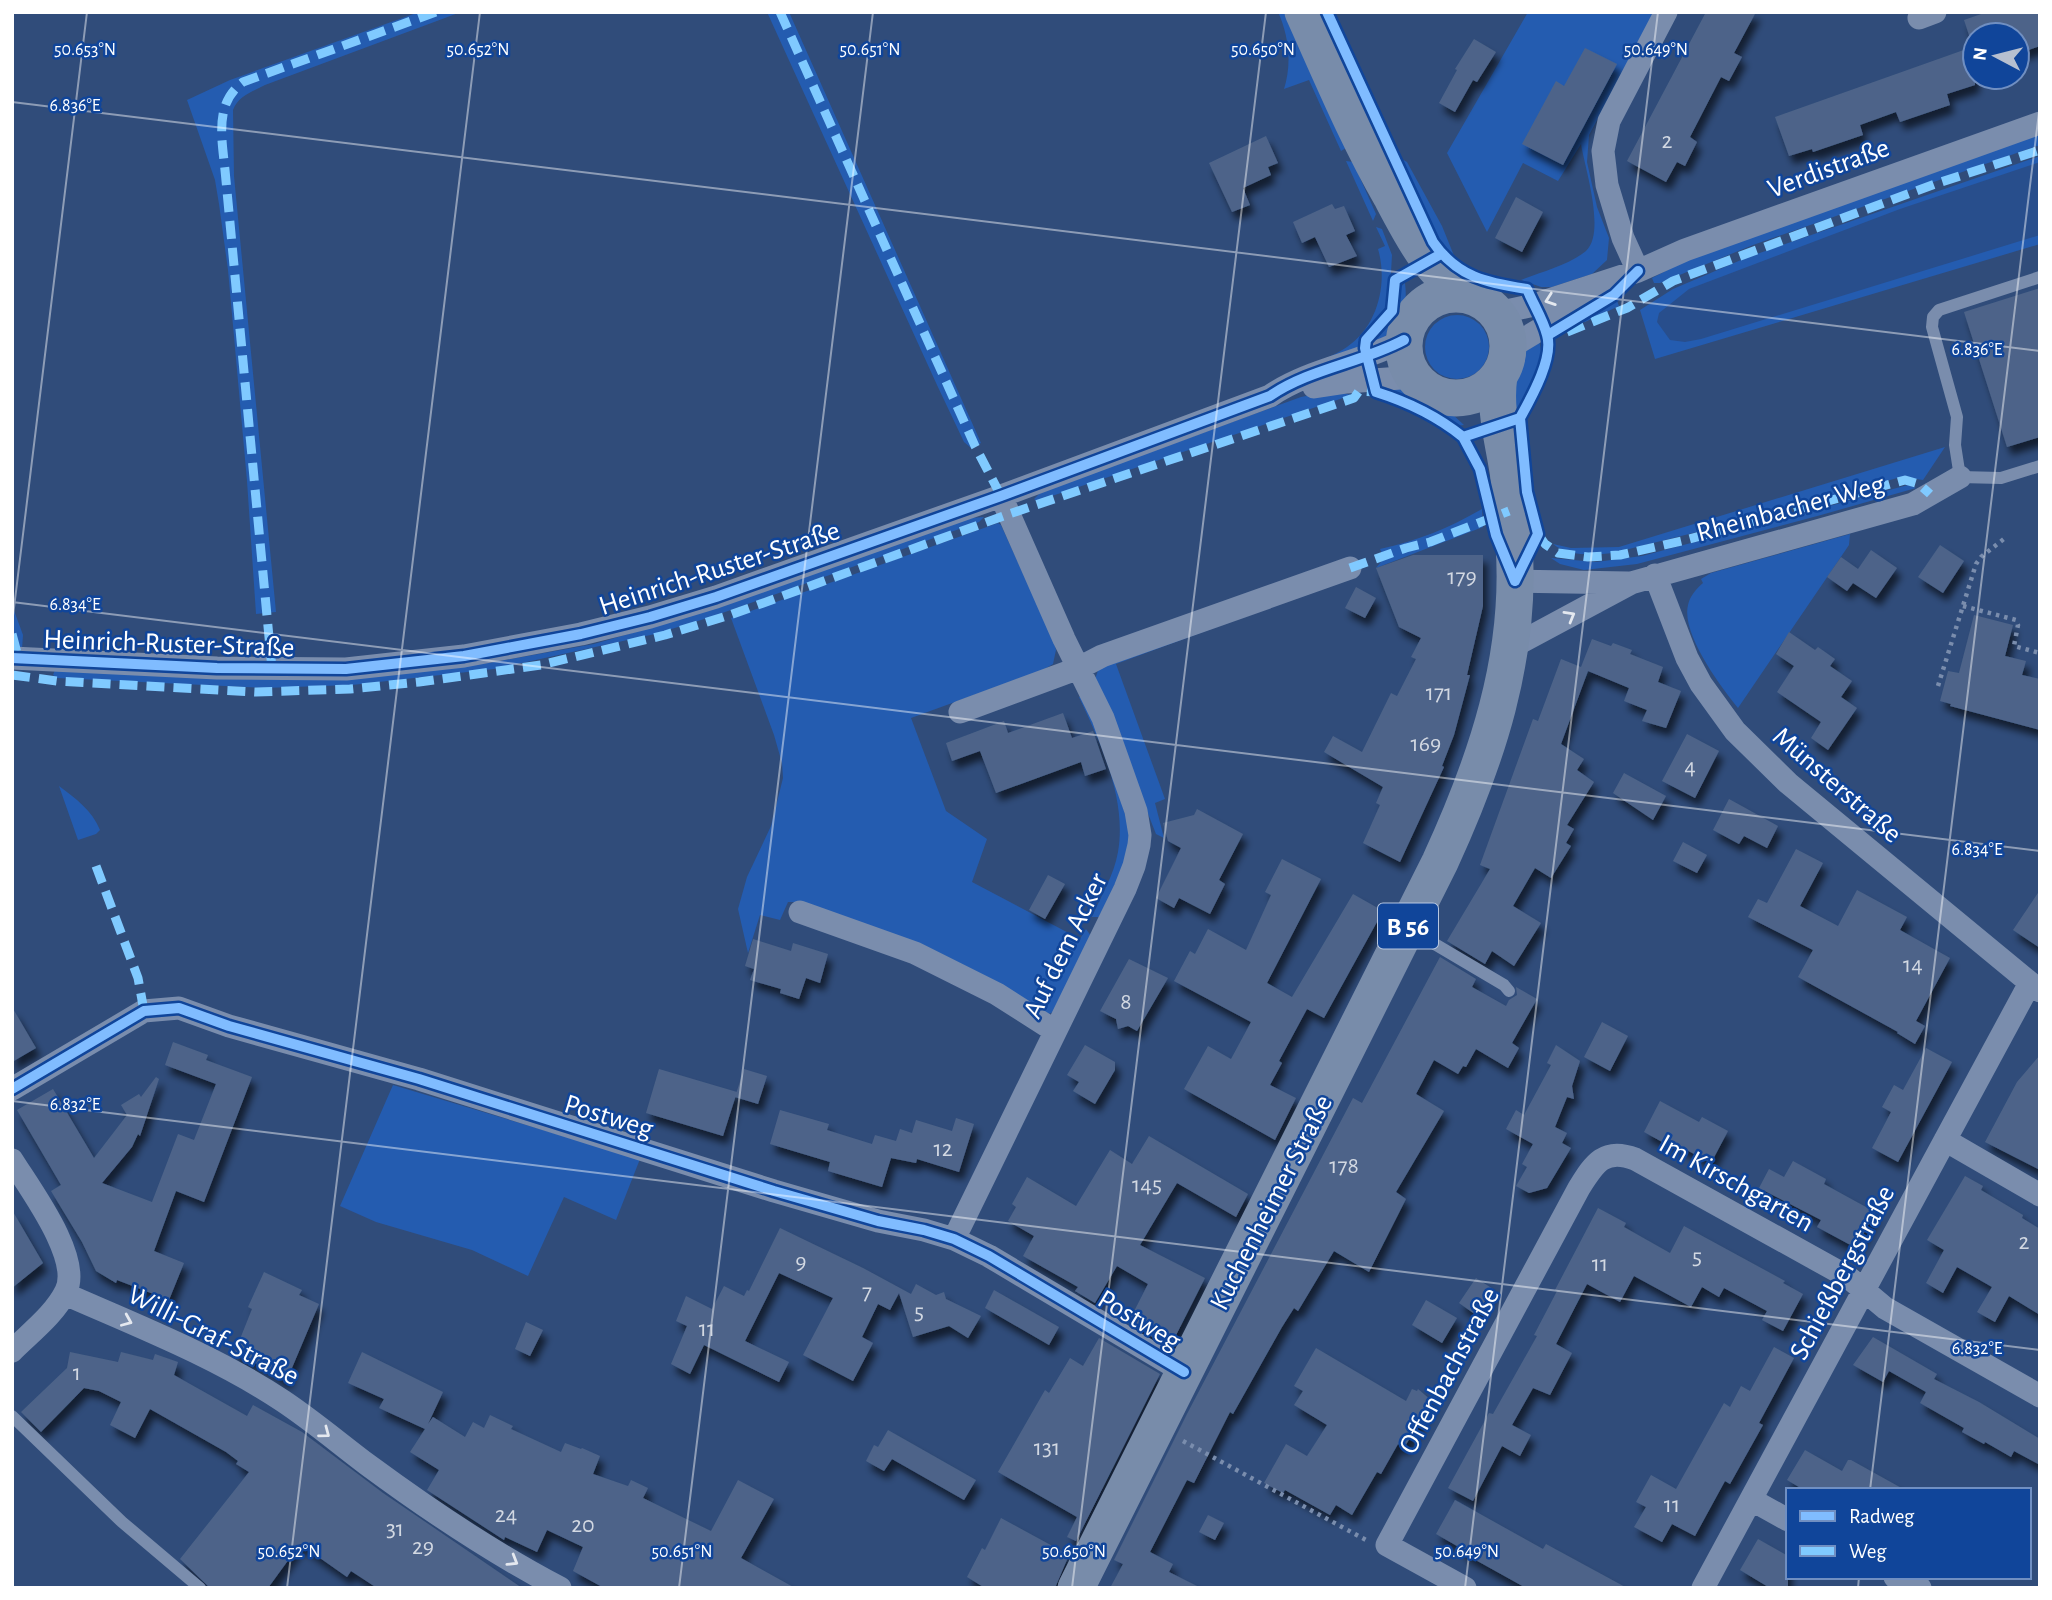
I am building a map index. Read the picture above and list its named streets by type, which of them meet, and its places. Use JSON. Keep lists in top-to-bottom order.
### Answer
{
  "streets": {
    "main road": ["B 56", "Kuchenheimer Straße"],
    "street": [
      "Verdistraße",
      "Rheinbacher Weg",
      "Heinrich-Ruster-Straße",
      "Münsterstraße",
      "Auf dem Acker",
      "Postweg",
      "Im Kirschgarten",
      "Schießbergstraße",
      "Willi-Graf-Straße",
      "Offenbachstraße"
    ]
  },
  "crossings": [
    ["Verdistraße", "Heinrich-Ruster-Straße"],
    ["Verdistraße", "Kuchenheimer Straße"],
    ["Rheinbacher Weg", "Münsterstraße"],
    ["Rheinbacher Weg", "Kuchenheimer Straße"],
    ["Heinrich-Ruster-Straße", "Auf dem Acker"],
    ["Heinrich-Ruster-Straße", "Kuchenheimer Straße"],
    ["Münsterstraße", "Schießbergstraße"],
    ["Auf dem Acker", "Postweg"],
    ["Postweg", "Kuchenheimer Straße"],
    ["Im Kirschgarten", "Schießbergstraße"],
    ["Im Kirschgarten", "Offenbachstraße"]
  ],
  "one_way": ["Willi-Graf-Straße"],
  "house_numbers": [
    "2",
    "179",
    "171",
    "169",
    "4",
    "14",
    "8",
    "12",
    "178",
    "145",
    "2",
    "5",
    "9",
    "11",
    "7",
    "5",
    "11",
    "1",
    "131",
    "11",
    "24",
    "20",
    "31",
    "29"
  ],
  "legend": ["Radweg", "Weg"],
  "north": "left",
  "coordinates": [
    "50.653°N",
    "50.652°N",
    "50.651°N",
    "50.650°N",
    "50.649°N",
    "6.836°E",
    "6.834°E",
    "6.832°E"
  ]
}
